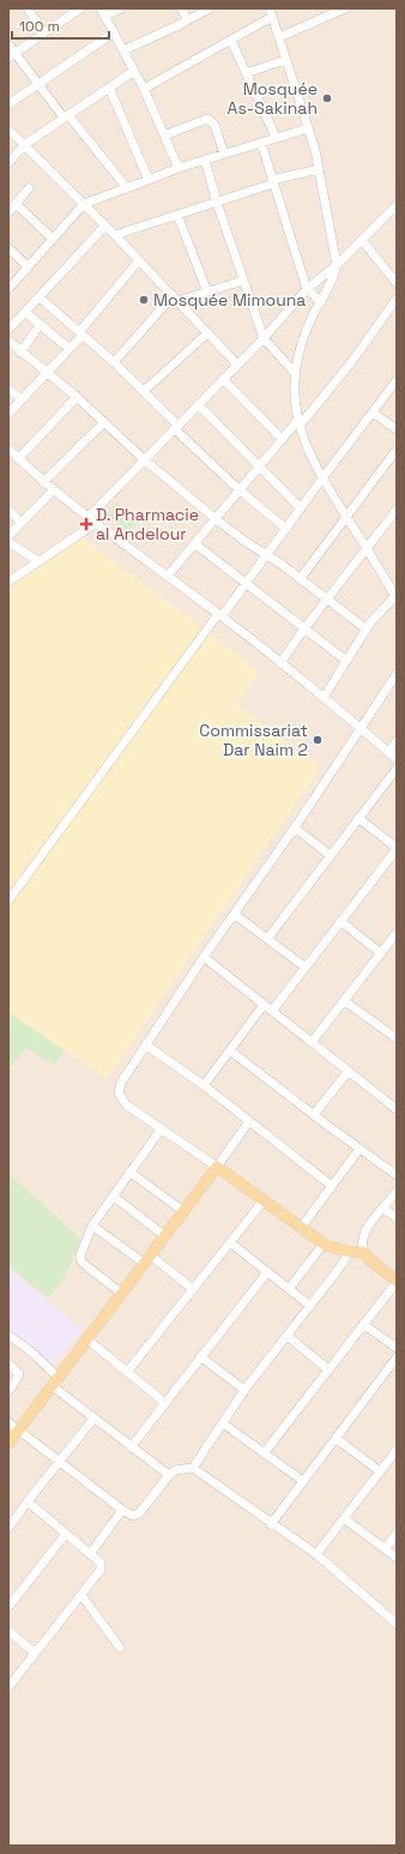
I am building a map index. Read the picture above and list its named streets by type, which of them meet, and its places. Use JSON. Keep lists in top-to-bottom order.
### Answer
{
  "places": {
    "other": ["Mosquée As-Sakinah", "Mosquée Mimouna", "Commissariat Dar Naim 2"],
    "health": ["D. Pharmacie al Andelour"]
  },
  "scale_bar": "100 m"
}
